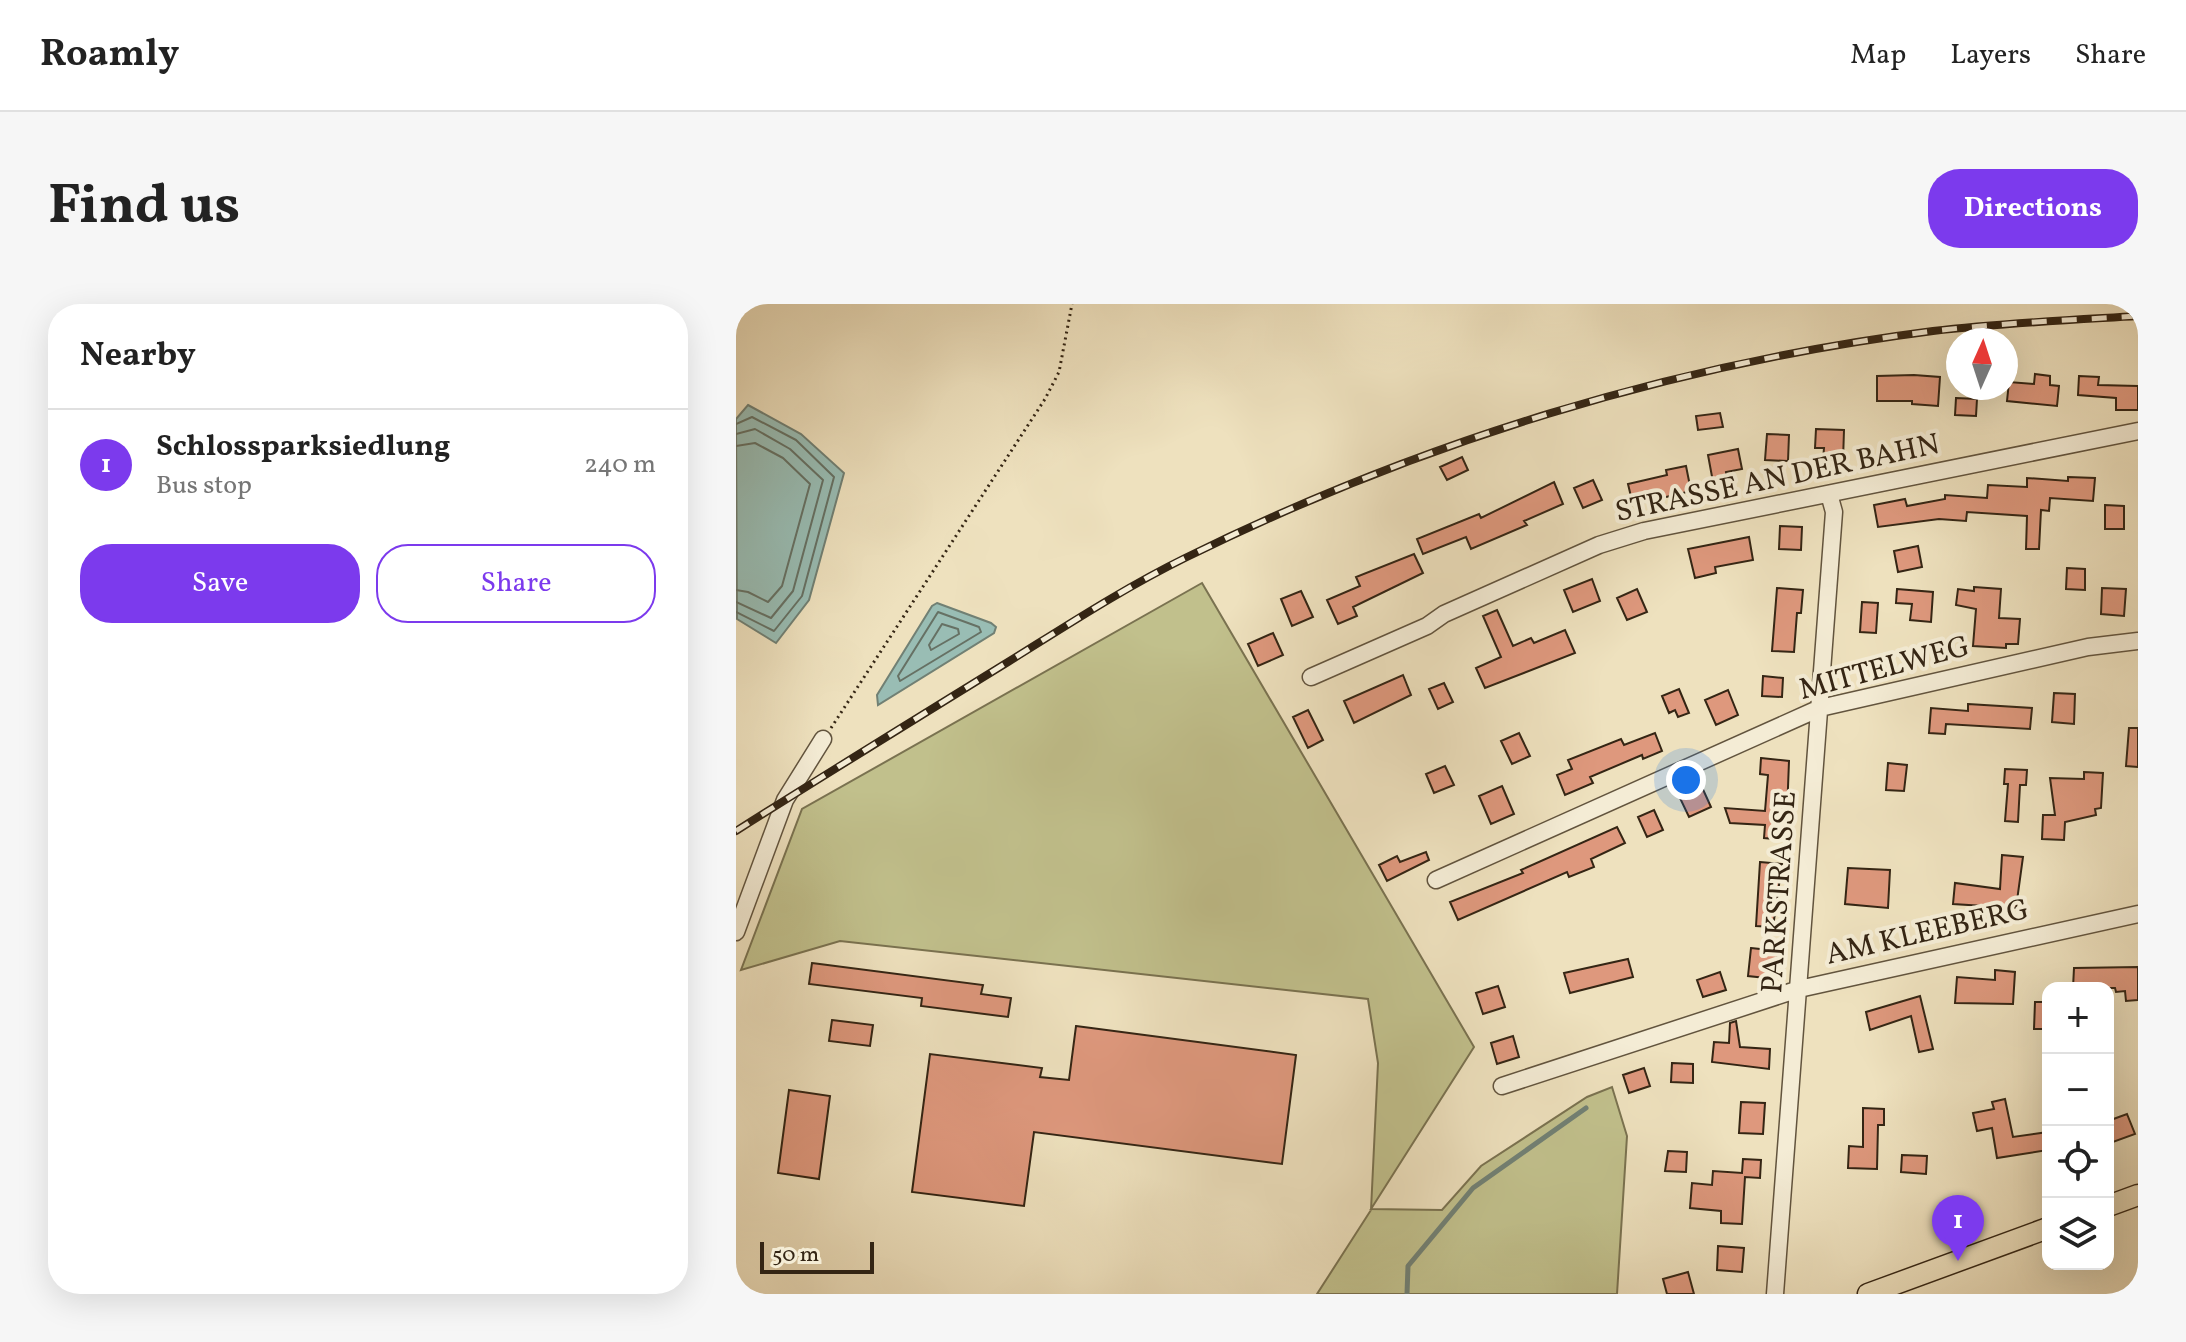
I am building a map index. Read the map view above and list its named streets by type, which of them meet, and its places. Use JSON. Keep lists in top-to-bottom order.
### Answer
{
  "streets": {
    "street": [
      "STRASSE AN DER BAHN",
      "MITTELWEG",
      "PARKSTRASSE",
      "AM KLEEBERG"
    ]
  },
  "crossings": [
    ["STRASSE AN DER BAHN", "PARKSTRASSE"],
    ["MITTELWEG", "PARKSTRASSE"],
    ["PARKSTRASSE", "AM KLEEBERG"]
  ],
  "scale_bar": "50 m",
  "north": "top",
  "page": {
    "header": "Roamly",
    "nav": ["Map", "Layers", "Share"],
    "title": "Find us",
    "buttons": [
      "Directions",
      ["Save", "Share"]
    ],
    "heading": "Nearby",
    "list": [
      {
        "mark": "1",
        "name": "Schlossparksiedlung",
        "note": "Bus stop",
        "value": "240 m"
      }
    ],
    "map_buttons": ["+", "−"],
    "pins": "1",
    "scale": "50 m"
  }
}
